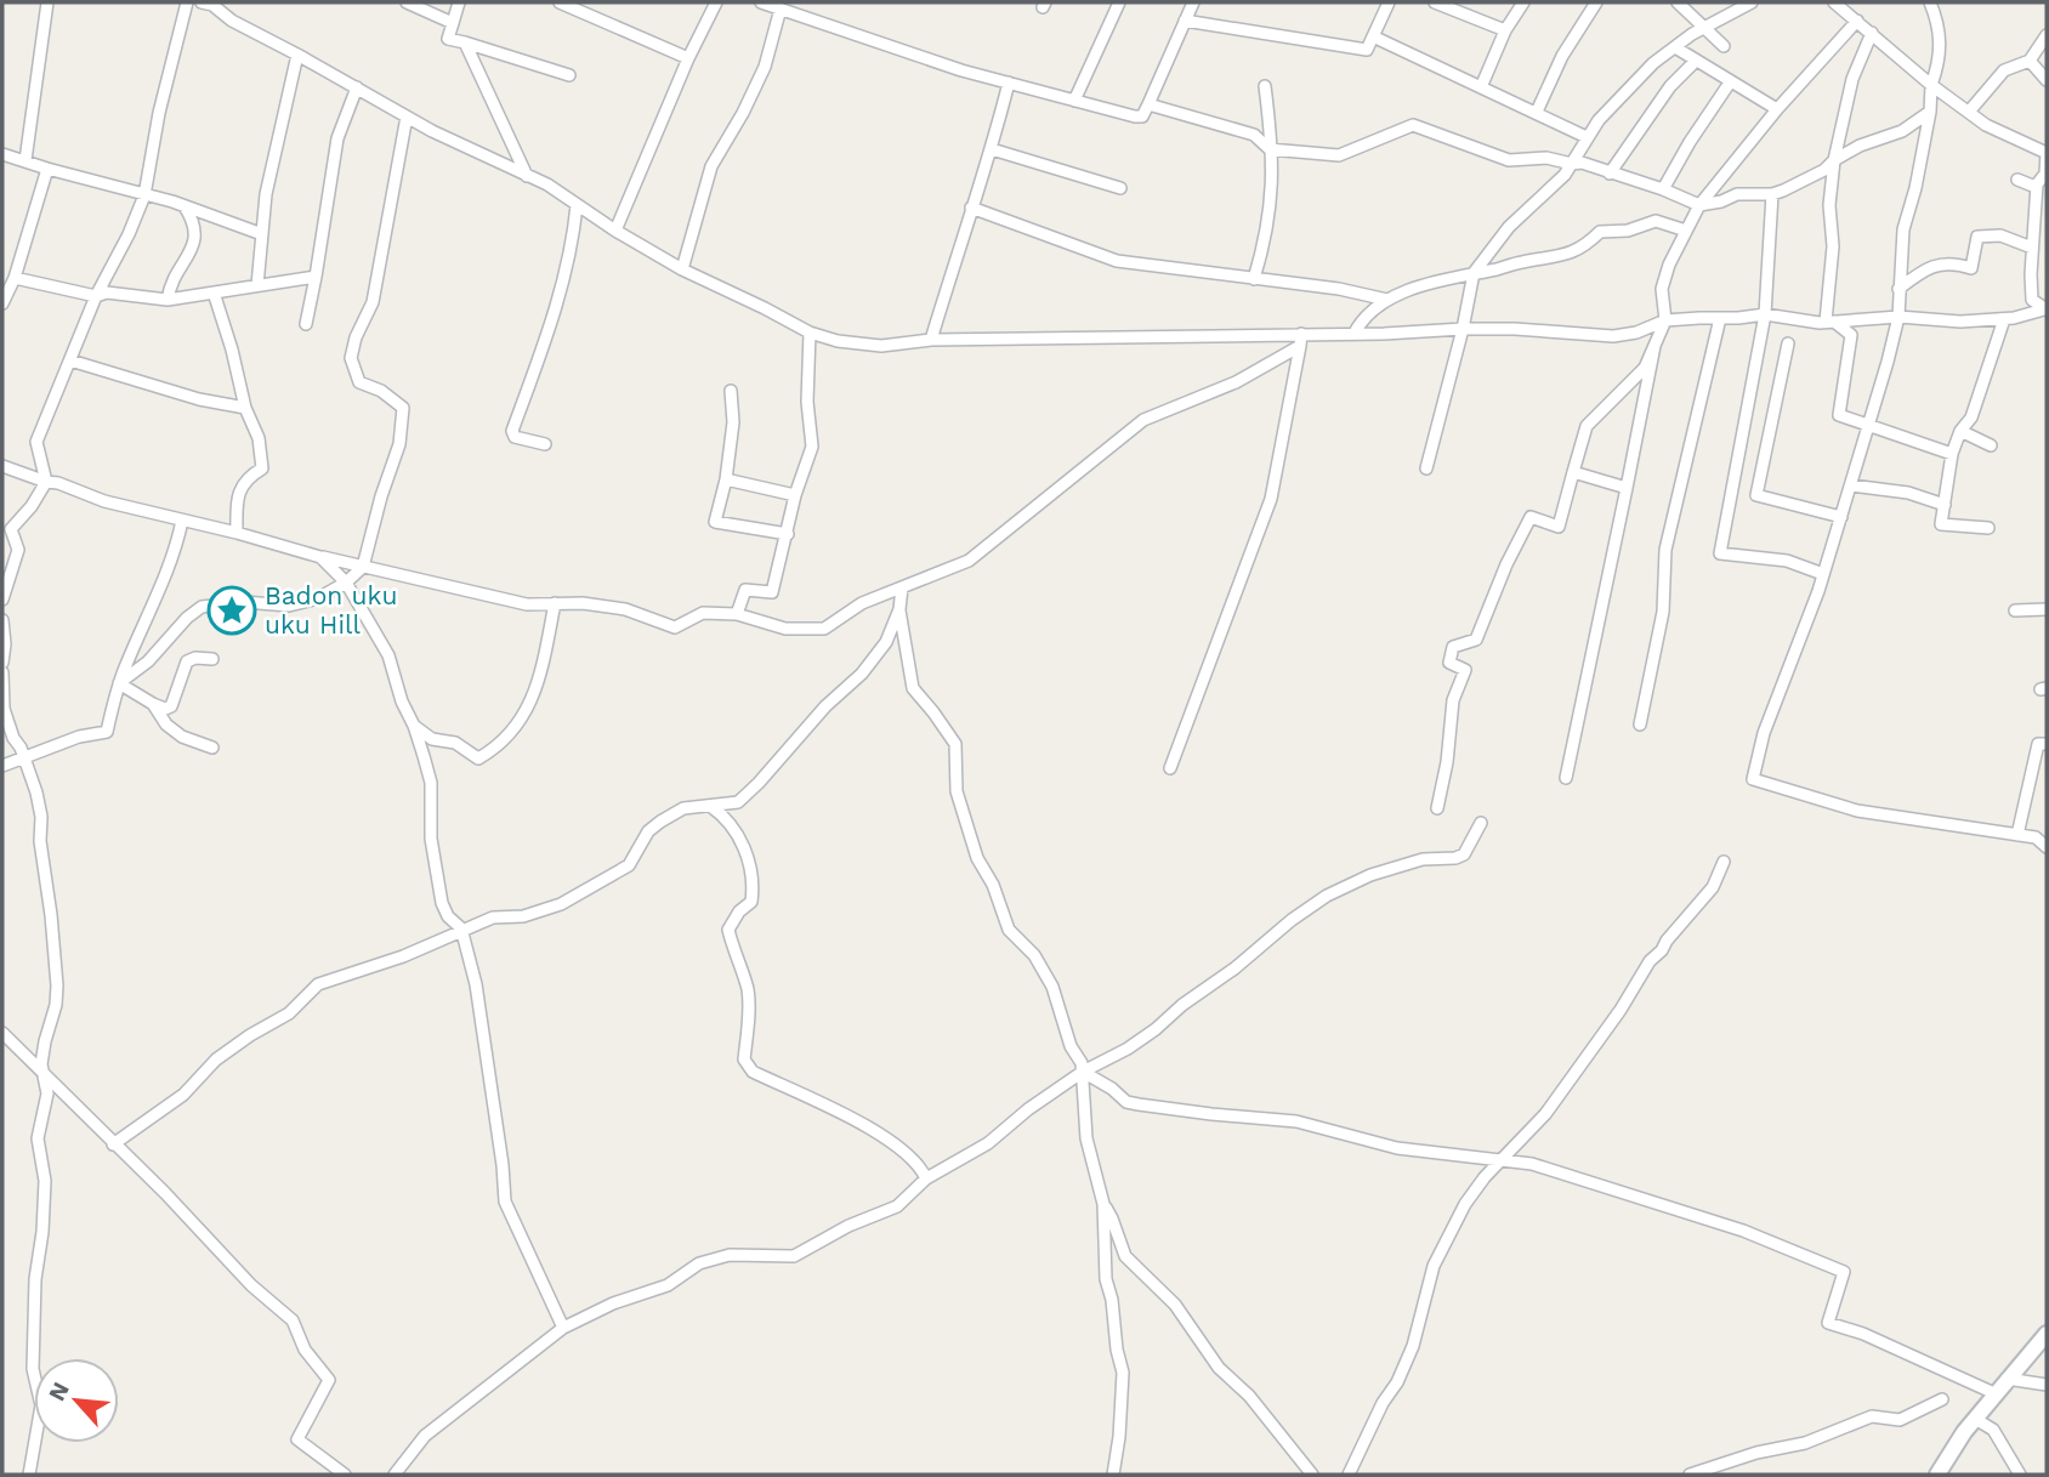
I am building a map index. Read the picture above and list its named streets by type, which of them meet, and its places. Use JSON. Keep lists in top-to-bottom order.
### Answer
{
  "places": {
    "place": ["Badon uku uku Hill"]
  },
  "north": "top left"
}
